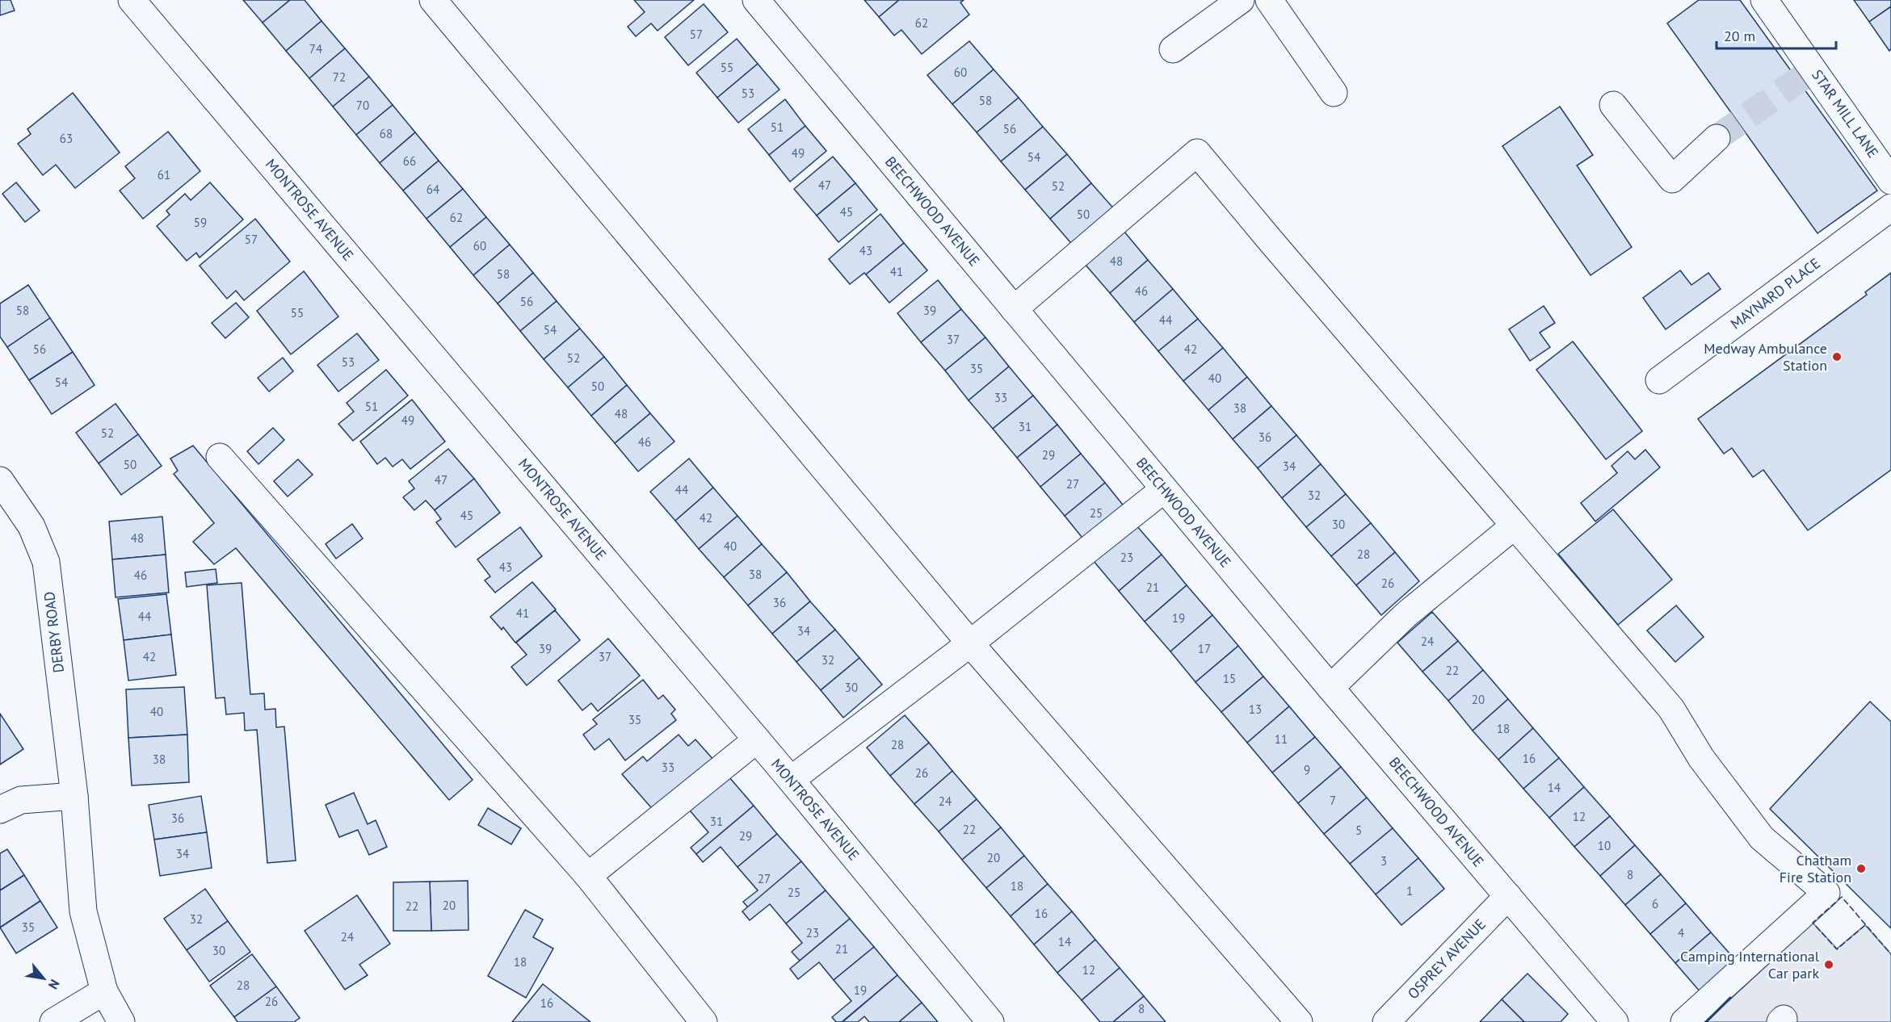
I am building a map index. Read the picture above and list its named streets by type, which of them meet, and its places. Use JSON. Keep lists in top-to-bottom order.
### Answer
{
  "streets": {
    "street": [
      "STAR MILL LANE",
      "MONTROSE AVENUE",
      "BEECHWOOD AVENUE",
      "MAYNARD PLACE",
      "DERBY ROAD",
      "OSPREY AVENUE"
    ]
  },
  "crossings": [
    ["BEECHWOOD AVENUE", "OSPREY AVENUE"]
  ],
  "places": ["Medway Ambulance Station", "Chatham Fire Station", "Camping International Car park"],
  "house_numbers": [
    "62",
    "57",
    "74",
    "55",
    "60",
    "72",
    "53",
    "58",
    "70",
    "51",
    "56",
    "68",
    "63",
    "49",
    "54",
    "66",
    "61",
    "47",
    "52",
    "64",
    "45",
    "50",
    "62",
    "59",
    "57",
    "60",
    "43",
    "48",
    "41",
    "58",
    "46",
    "56",
    "58",
    "39",
    "55",
    "44",
    "54",
    "37",
    "56",
    "42",
    "52",
    "53",
    "35",
    "40",
    "54",
    "50",
    "33",
    "51",
    "38",
    "48",
    "49",
    "31",
    "52",
    "36",
    "46",
    "29",
    "50",
    "34",
    "47",
    "27",
    "44",
    "32",
    "25",
    "45",
    "42",
    "30",
    "48",
    "40",
    "28",
    "23",
    "43",
    "38",
    "46",
    "26",
    "21",
    "36",
    "41",
    "44",
    "19",
    "34",
    "24",
    "39",
    "17",
    "42",
    "37",
    "32",
    "22",
    "15",
    "30",
    "20",
    "13",
    "40",
    "35",
    "18",
    "11",
    "28",
    "16",
    "38",
    "33",
    "9",
    "26",
    "14",
    "7",
    "24",
    "12",
    "36",
    "31",
    "22",
    "5",
    "29",
    "10",
    "34",
    "20",
    "3",
    "8",
    "27",
    "18",
    "1",
    "25",
    "6",
    "20",
    "22",
    "16",
    "32",
    "35",
    "23",
    "4",
    "24",
    "14",
    "21",
    "30",
    "18",
    "12",
    "28",
    "19",
    "26",
    "16",
    "8"
  ],
  "scale_bar": "20 m",
  "north": "bottom right"
}
